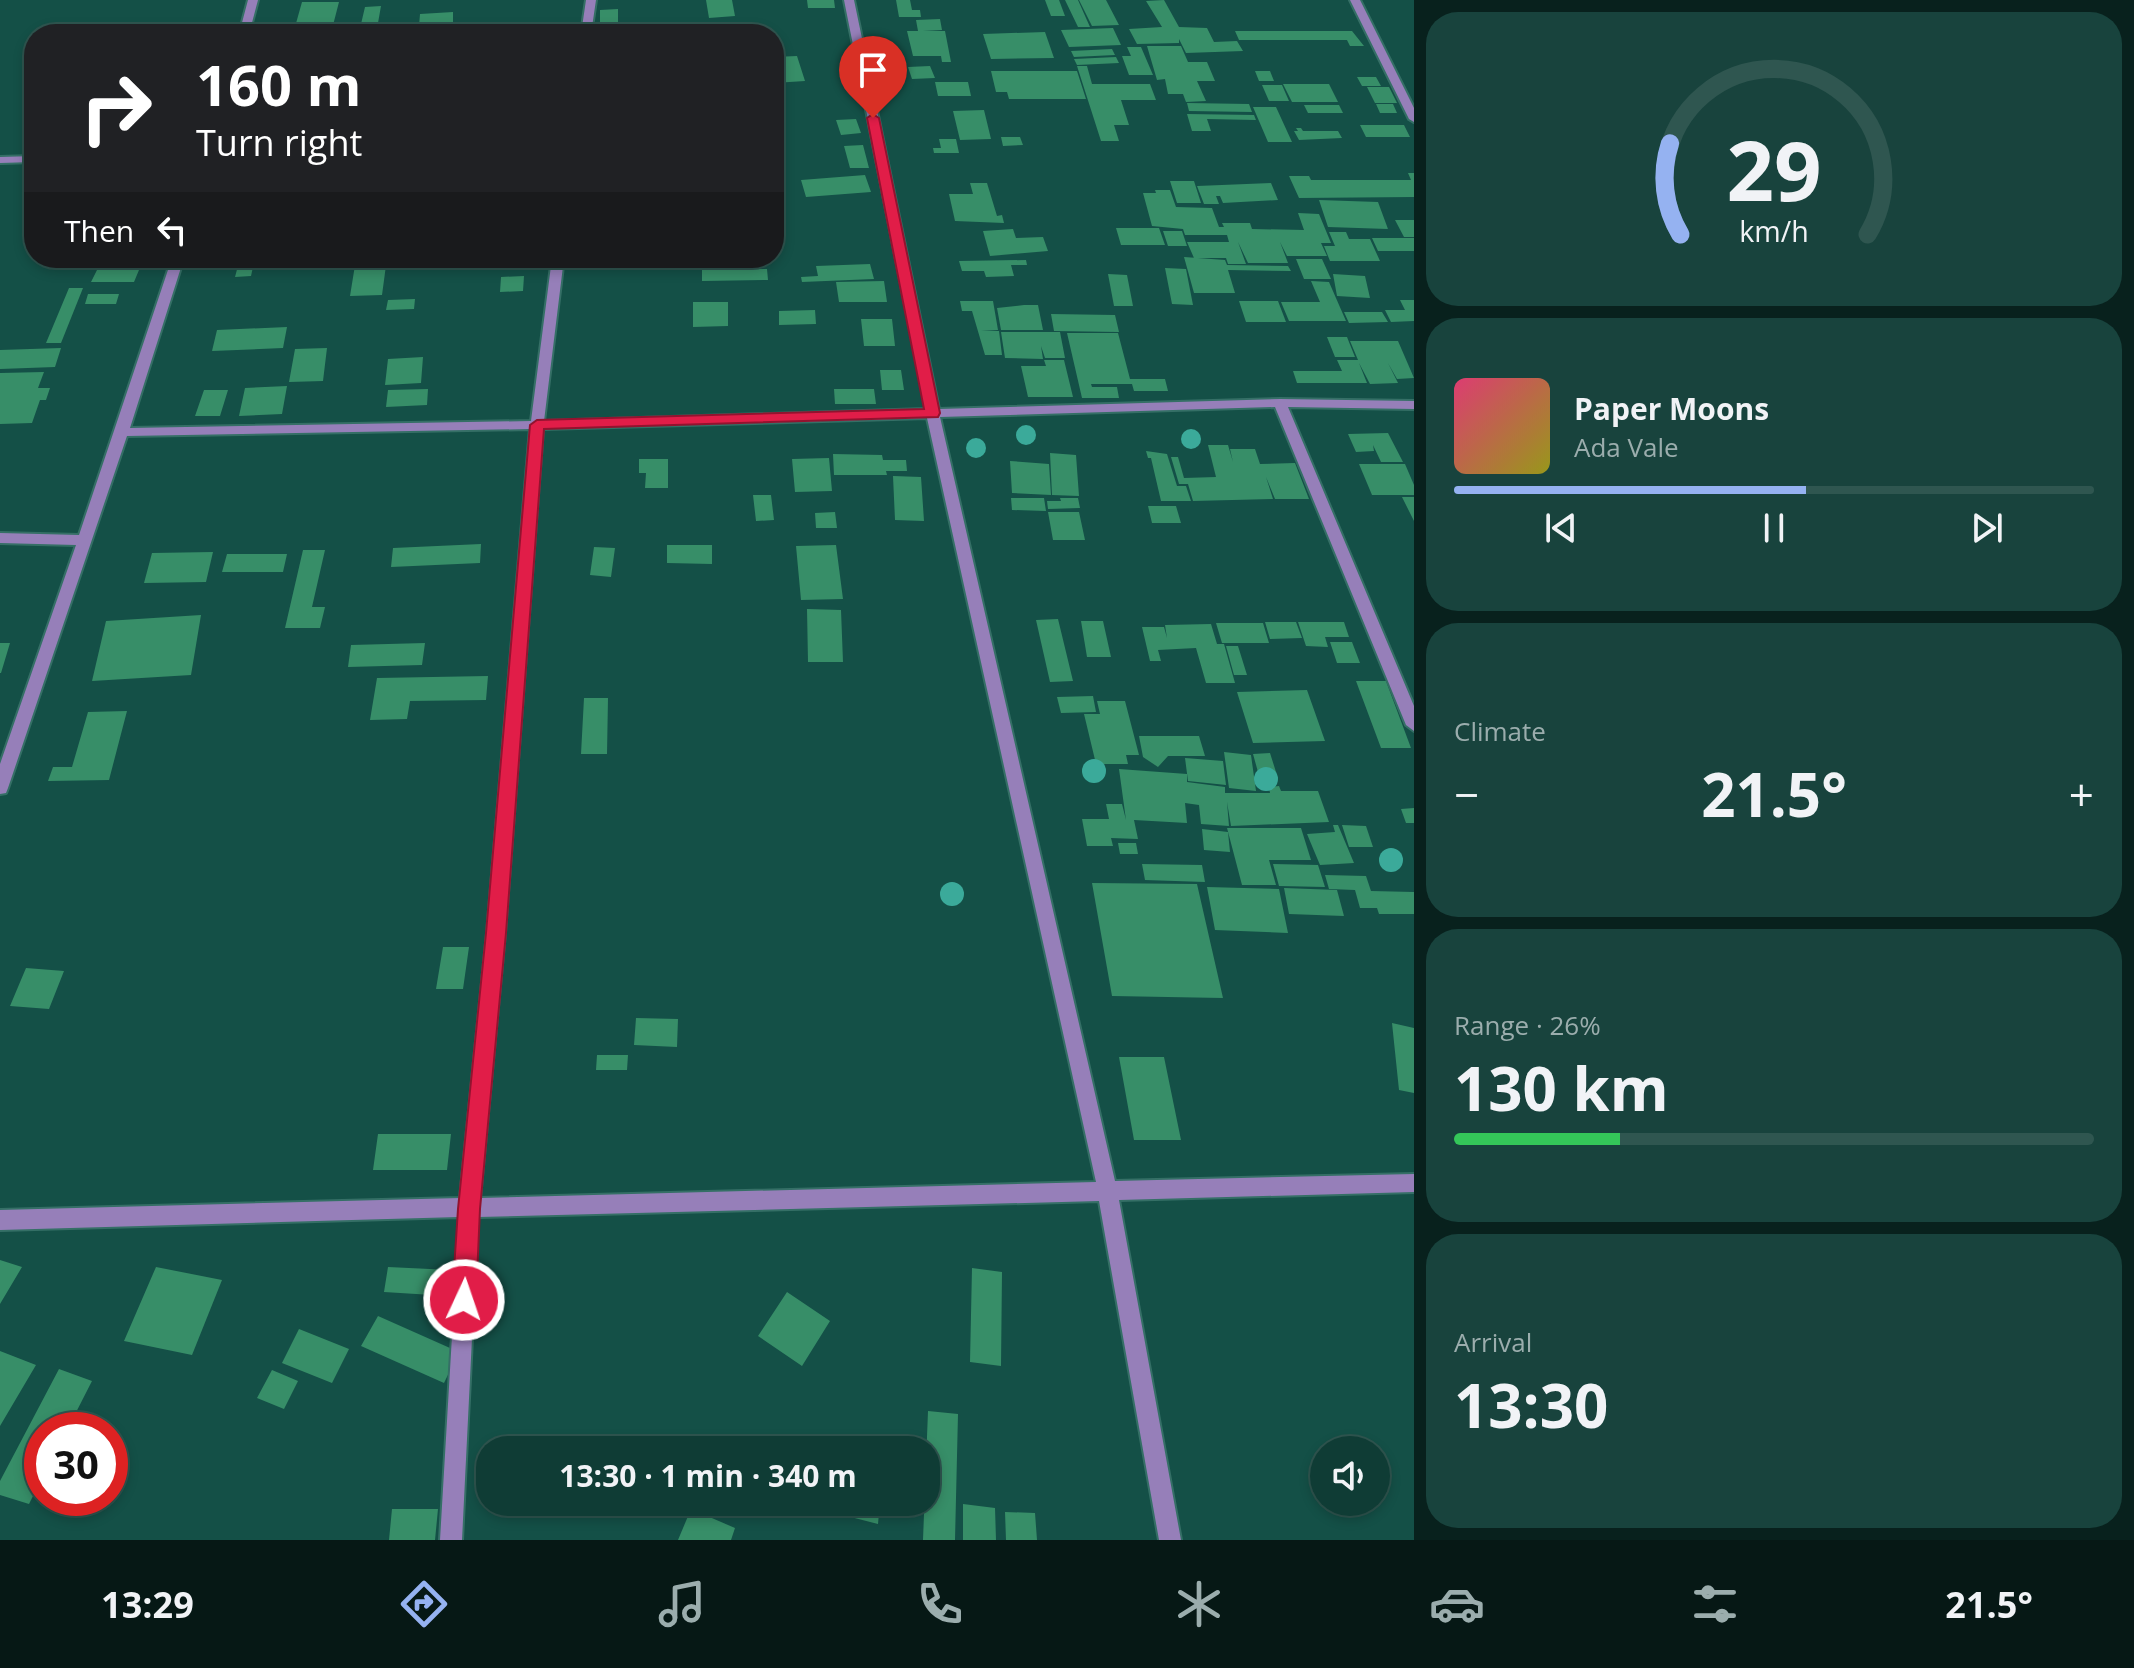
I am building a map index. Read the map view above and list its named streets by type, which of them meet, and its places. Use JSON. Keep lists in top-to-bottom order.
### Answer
{
  "page": {
    "turn": ["160 m", "Turn right"],
    "then": "Then",
    "song": ["Paper Moons", "Ada Vale"],
    "tile": [
      "Climate",
      ["Range · 26%", "130 km"],
      ["Arrival", "13:30"]
    ],
    "heat": ["−", "21.5°", "+"],
    "limit": "30",
    "trip": "13:30 · 1 min · 340 m",
    "tabs": ["13:29", "21.5°"],
    "gauge": ["29", "km/h"]
  }
}
